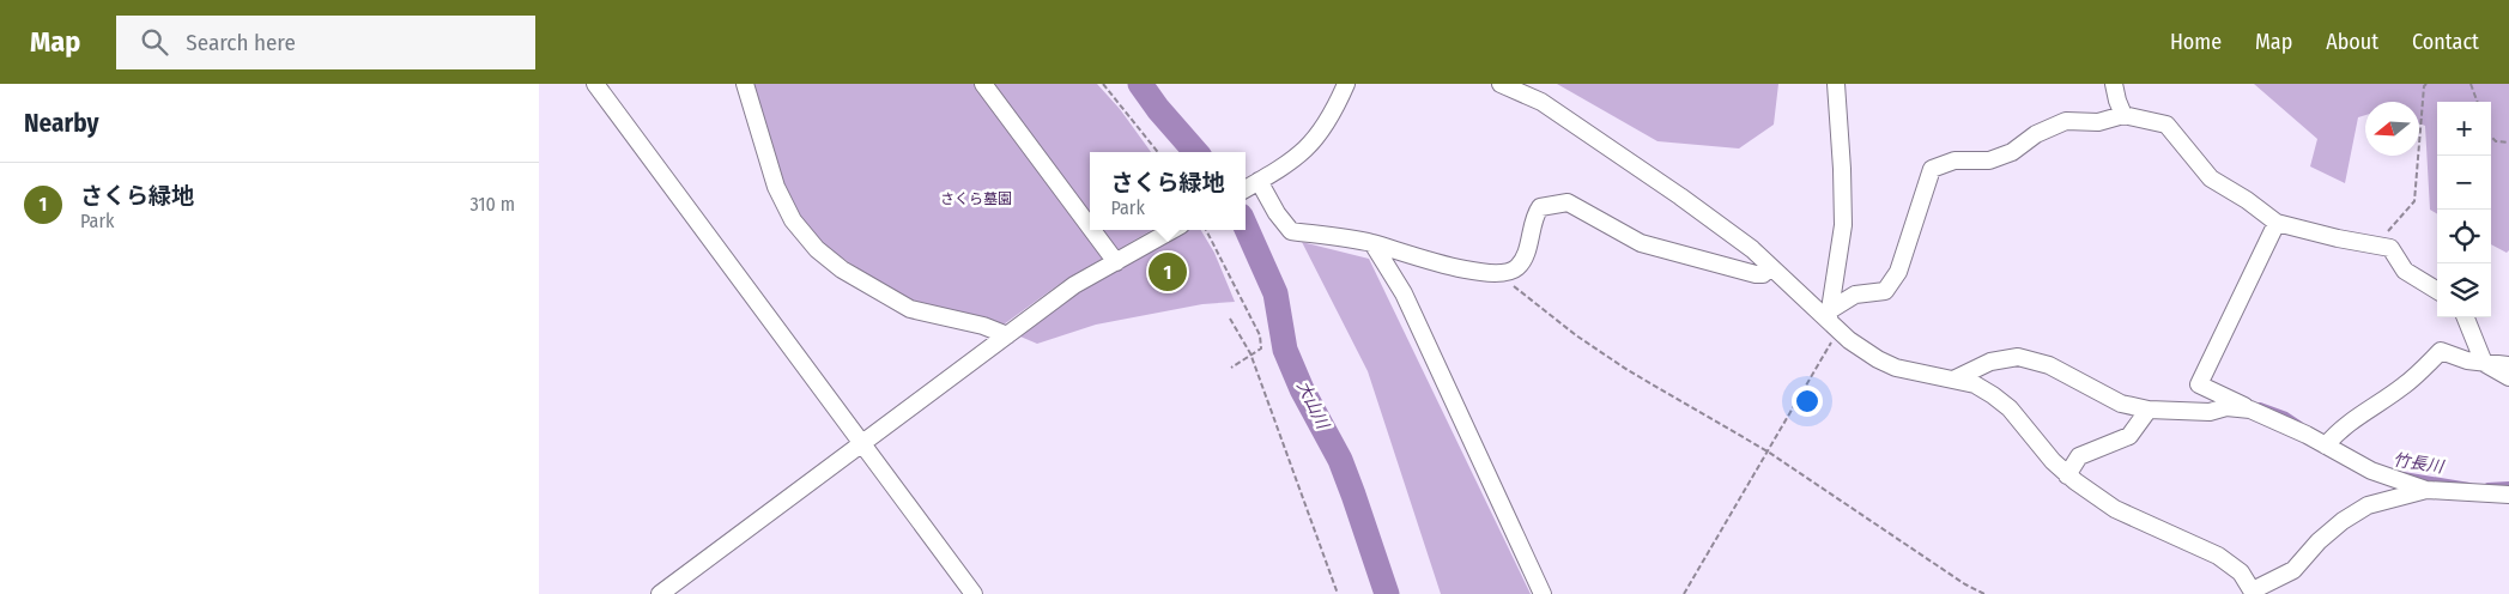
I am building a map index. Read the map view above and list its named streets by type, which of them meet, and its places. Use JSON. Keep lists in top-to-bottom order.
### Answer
{
  "water": ["大山川", "竹長川"],
  "parks": ["さくら墓園"],
  "north": "left",
  "page": {
    "header": "Map",
    "search": "Search here",
    "nav": [
      "Home",
      "Map",
      "About",
      "Contact"
    ],
    "heading": "Nearby",
    "map_buttons": ["+", "−"],
    "popup": ["さくら緑地", "Park"],
    "list": [
      {
        "mark": "1",
        "name": "さくら緑地",
        "note": "Park",
        "value": "310 m"
      }
    ],
    "pins": "1"
  }
}
